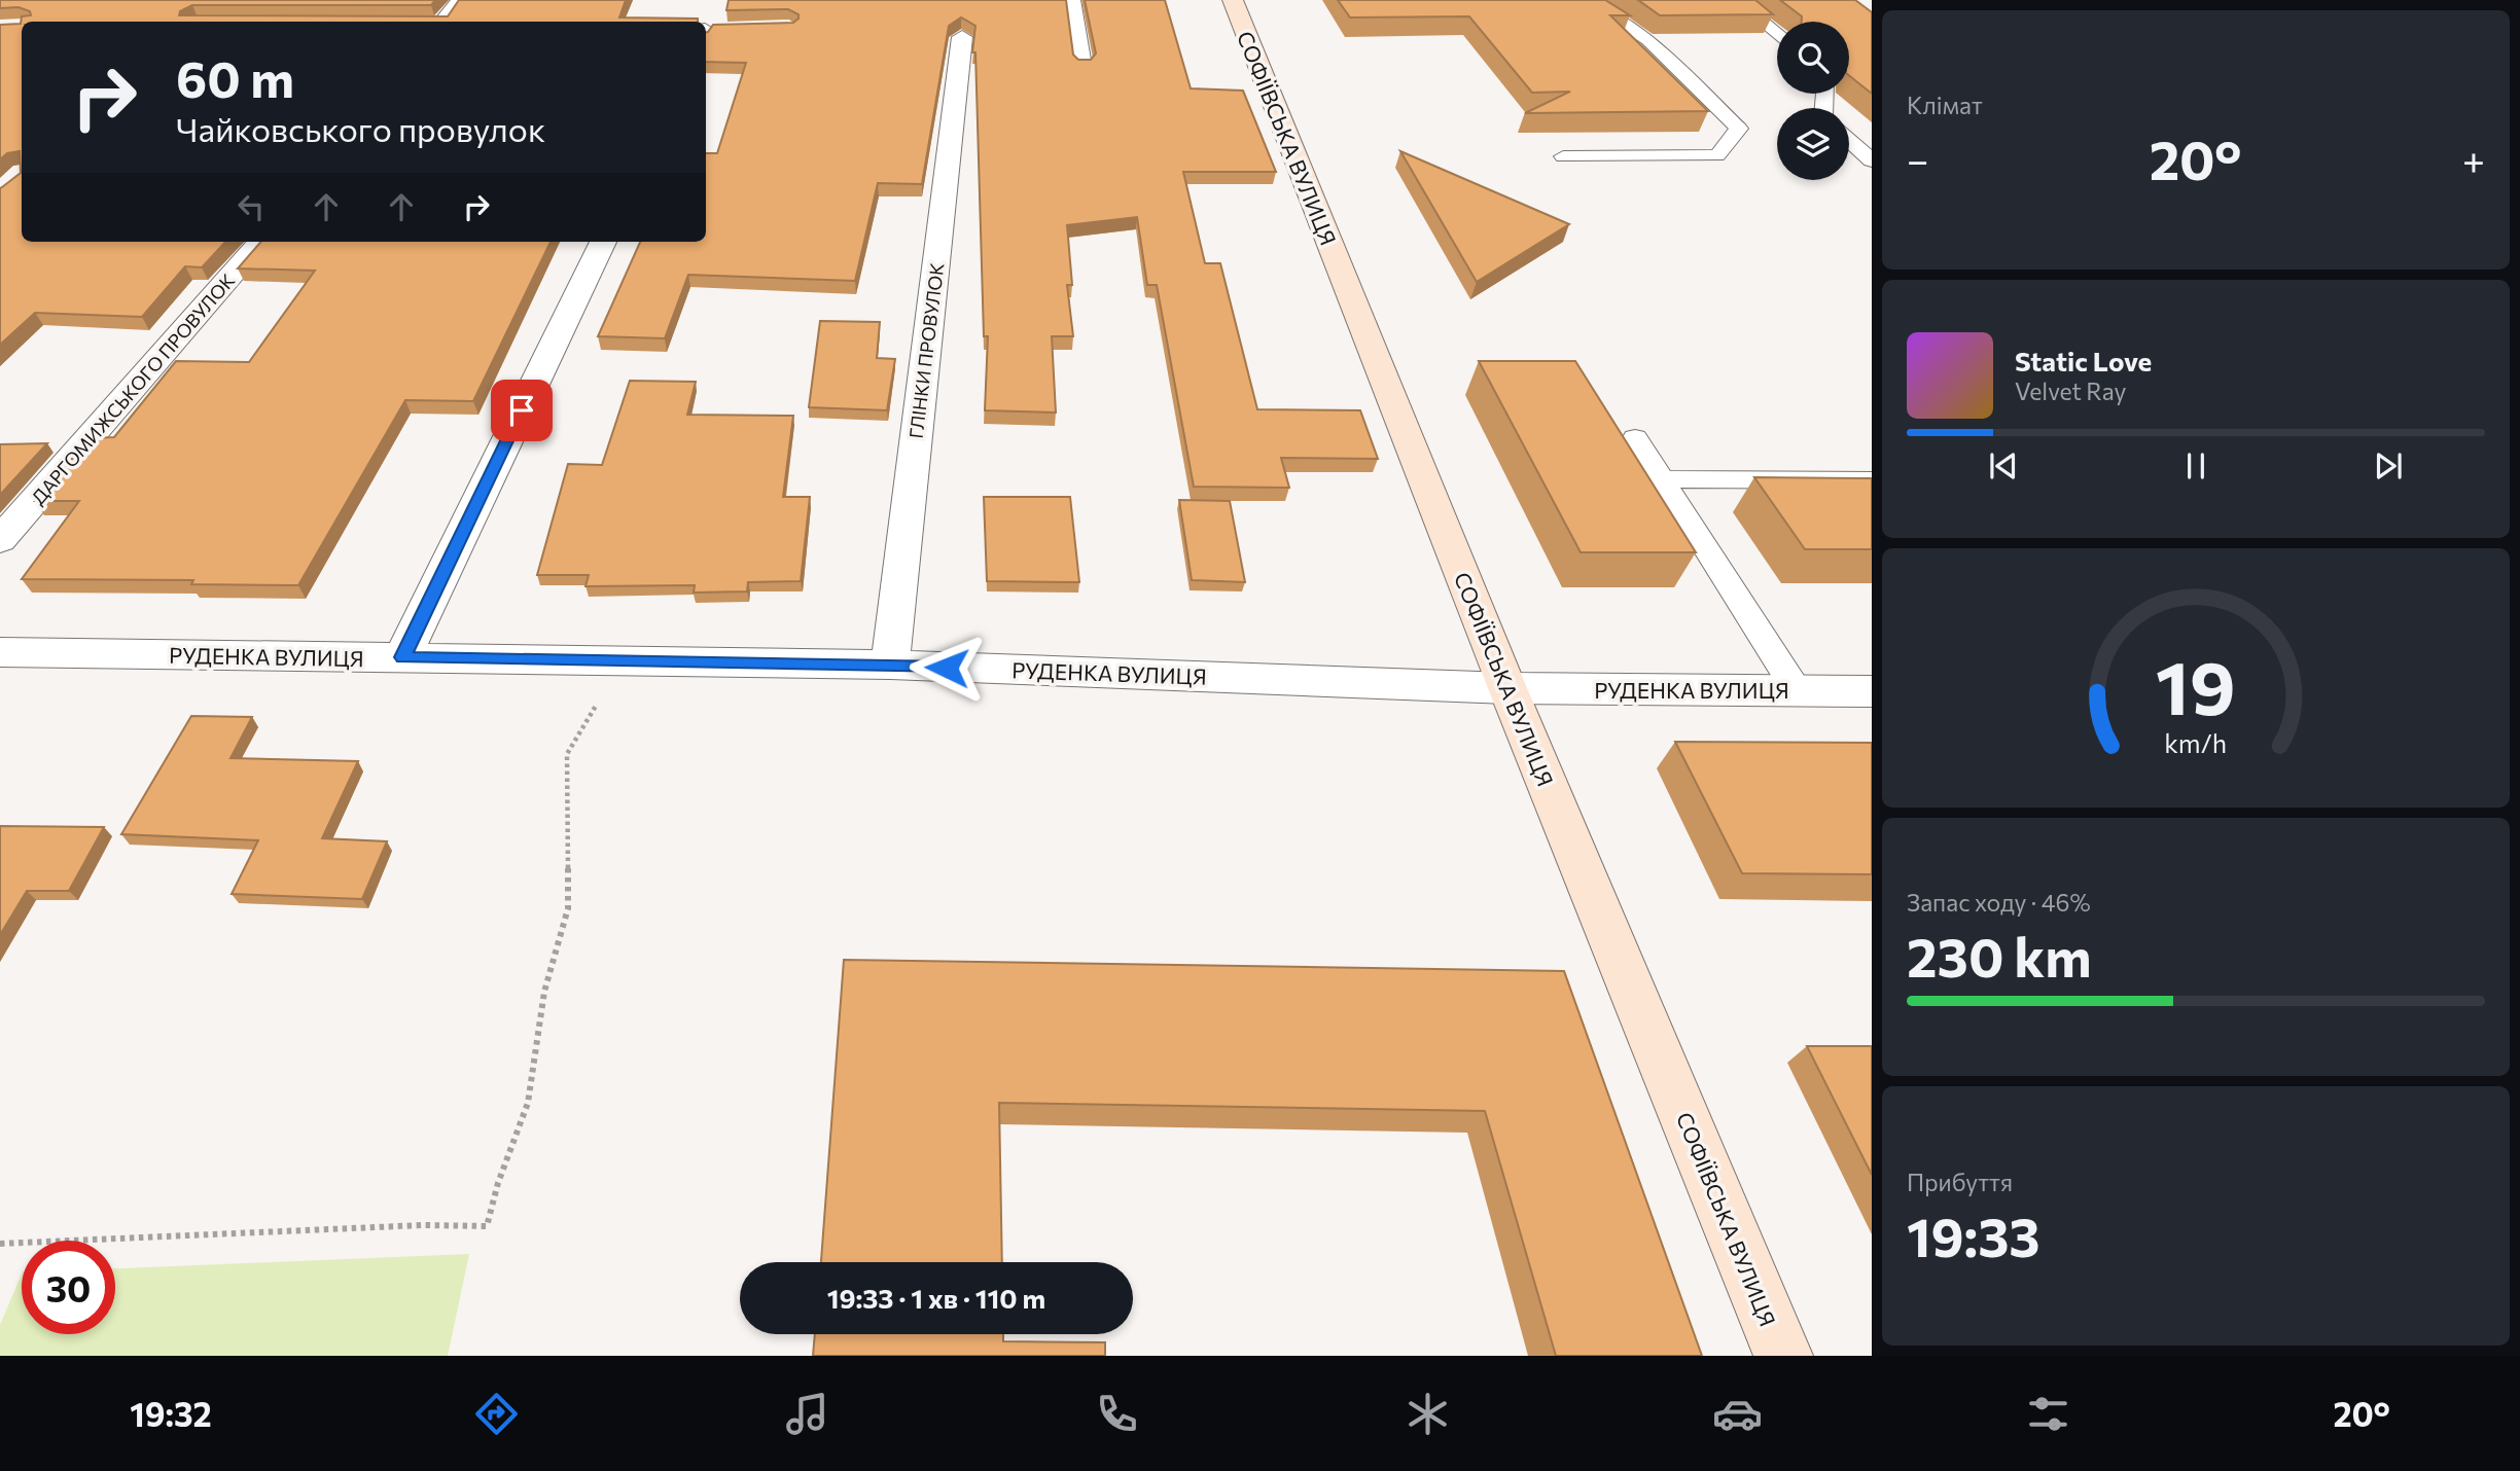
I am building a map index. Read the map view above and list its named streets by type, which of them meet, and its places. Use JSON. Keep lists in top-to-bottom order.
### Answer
{
  "streets": {
    "street": [
      "СОФІЇВСЬКА ВУЛИЦЯ",
      "ГЛІНКИ ПРОВУЛОК",
      "ДАРГОМИЖСЬКОГО ПРОВУЛОК",
      "РУДЕНКА ВУЛИЦЯ"
    ]
  },
  "crossings": [
    ["СОФІЇВСЬКА ВУЛИЦЯ", "РУДЕНКА ВУЛИЦЯ"],
    ["ГЛІНКИ ПРОВУЛОК", "РУДЕНКА ВУЛИЦЯ"]
  ],
  "page": {
    "tile": [
      "Клімат",
      ["Запас ходу · 46%", "230 km"],
      ["Прибуття", "19:33"]
    ],
    "turn": ["60 m", "Чайковського провулок"],
    "heat": ["−", "20°", "+"],
    "song": ["Static Love", "Velvet Ray"],
    "limit": "30",
    "trip": "19:33 · 1 хв · 110 m",
    "tabs": ["19:32", "20°"],
    "gauge": ["19", "km/h"]
  }
}
